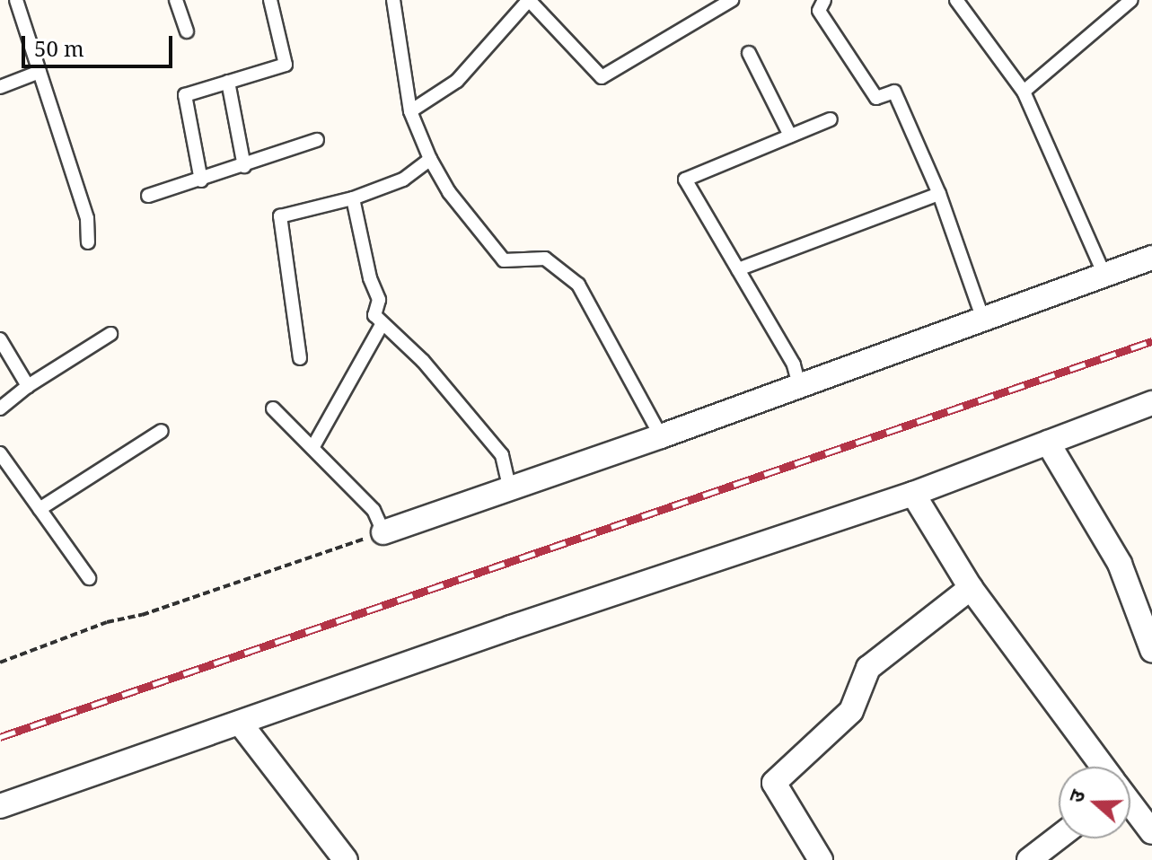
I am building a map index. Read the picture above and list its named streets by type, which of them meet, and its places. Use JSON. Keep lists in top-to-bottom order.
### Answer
{
  "scale_bar": "50 m",
  "north": "left"
}
